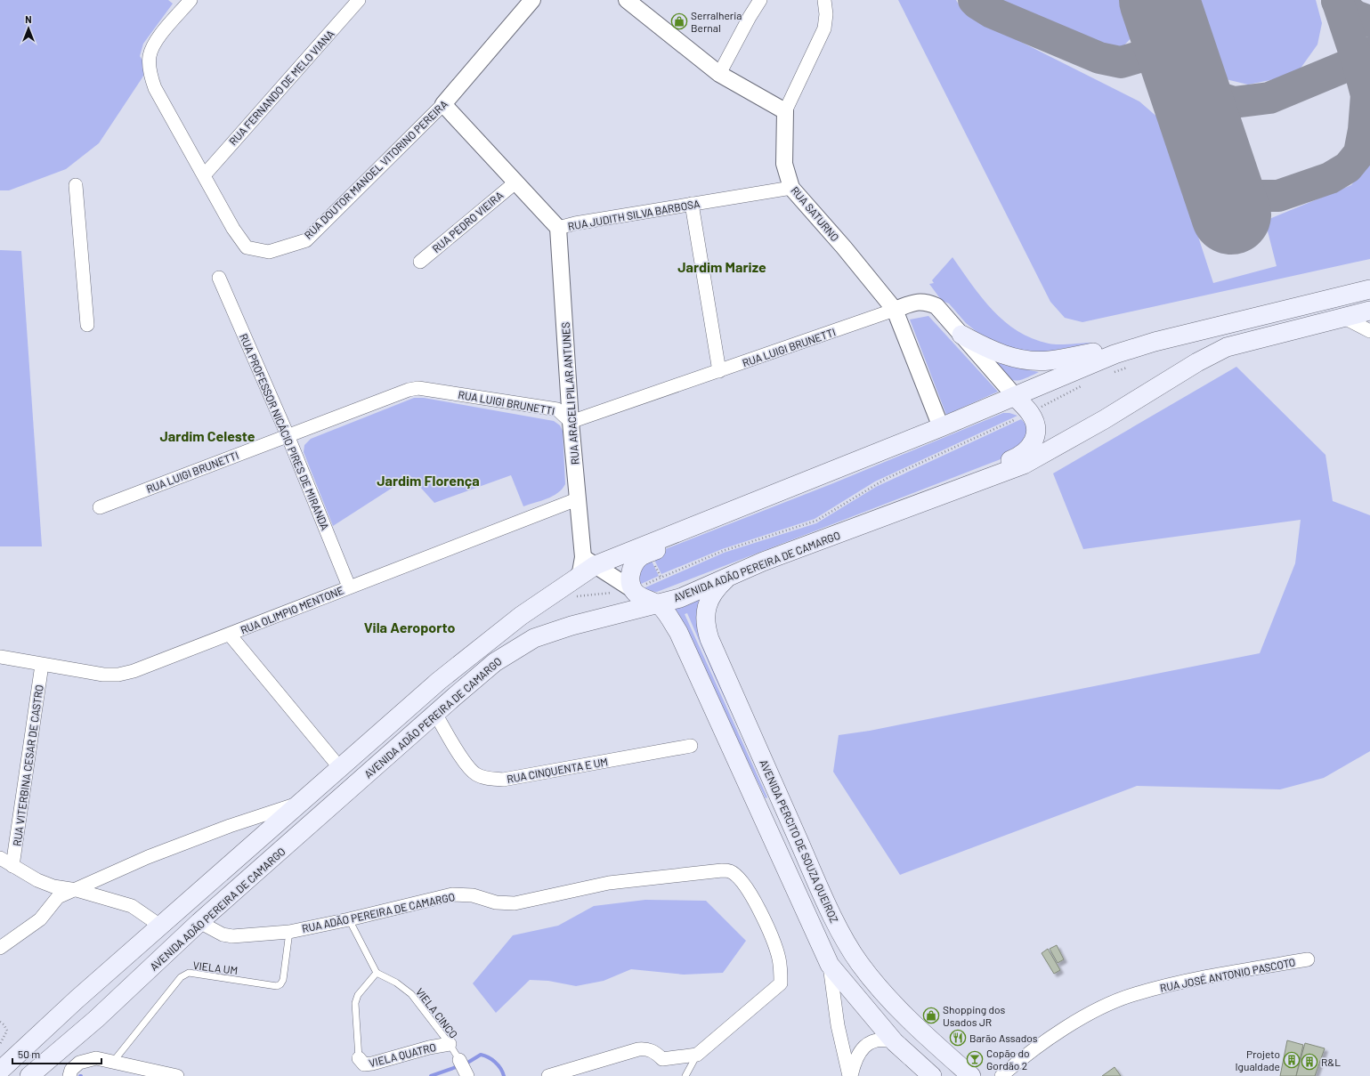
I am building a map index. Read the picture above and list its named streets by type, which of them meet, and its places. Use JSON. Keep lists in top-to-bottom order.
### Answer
{
  "streets": {
    "main road": ["AVENIDA ADÃO PEREIRA DE CAMARGO", "AVENIDA PERCITO DE SOUZA QUEIROZ"],
    "street": [
      "RUA FERNANDO DE MELO VIANA",
      "RUA DOUTOR MANOEL VITORINO PEREIRA",
      "RUA SATURNO",
      "RUA JUDITH SILVA BARBOSA",
      "RUA PEDRO VIEIRA",
      "RUA LUIGI BRUNETTI",
      "RUA ARACELI PILAR ANTUNES",
      "RUA PROFESSOR NICÁCIO PIRES DE MIRANDA",
      "RUA OLIMPIO MENTONE",
      "RUA VITERBINA CESAR DE CASTRO",
      "RUA CINQUENTA E UM",
      "RUA ADÃO PEREIRA DE CAMARGO",
      "RUA JOSÉ ANTONIO PASCOTO",
      "VIELA QUATRO"
    ],
    "lane": ["VIELA UM", "VIELA CINCO"]
  },
  "crossings": [
    ["RUA FERNANDO DE MELO VIANA", "RUA DOUTOR MANOEL VITORINO PEREIRA"],
    ["RUA DOUTOR MANOEL VITORINO PEREIRA", "RUA JUDITH SILVA BARBOSA"],
    ["RUA SATURNO", "RUA JUDITH SILVA BARBOSA"],
    ["RUA SATURNO", "RUA LUIGI BRUNETTI"],
    ["RUA SATURNO", "AVENIDA ADÃO PEREIRA DE CAMARGO"],
    ["RUA JUDITH SILVA BARBOSA", "RUA PEDRO VIEIRA"],
    ["RUA JUDITH SILVA BARBOSA", "RUA ARACELI PILAR ANTUNES"],
    ["RUA LUIGI BRUNETTI", "RUA ARACELI PILAR ANTUNES"],
    ["RUA LUIGI BRUNETTI", "RUA PROFESSOR NICÁCIO PIRES DE MIRANDA"],
    ["RUA ARACELI PILAR ANTUNES", "AVENIDA ADÃO PEREIRA DE CAMARGO"],
    ["RUA ARACELI PILAR ANTUNES", "RUA OLIMPIO MENTONE"],
    ["RUA PROFESSOR NICÁCIO PIRES DE MIRANDA", "RUA OLIMPIO MENTONE"],
    ["AVENIDA ADÃO PEREIRA DE CAMARGO", "RUA CINQUENTA E UM"],
    ["AVENIDA ADÃO PEREIRA DE CAMARGO", "AVENIDA PERCITO DE SOUZA QUEIROZ"],
    ["AVENIDA ADÃO PEREIRA DE CAMARGO", "RUA ADÃO PEREIRA DE CAMARGO"],
    ["RUA OLIMPIO MENTONE", "RUA VITERBINA CESAR DE CASTRO"],
    ["RUA ADÃO PEREIRA DE CAMARGO", "VIELA UM"],
    ["VIELA CINCO", "VIELA QUATRO"]
  ],
  "districts": [
    "Jardim Marize",
    "Jardim Celeste",
    "Jardim Florença",
    "Vila Aeroporto"
  ],
  "places": {
    "shop": ["Serralheria Bernal", "Shopping dos Usados JR"],
    "restaurant": ["Barão Assados"],
    "bar": ["Copão do Gordão 2"],
    "building": ["Projeto Igualdade", "R&L"]
  },
  "scale_bar": "50 m",
  "north": "top"
}
